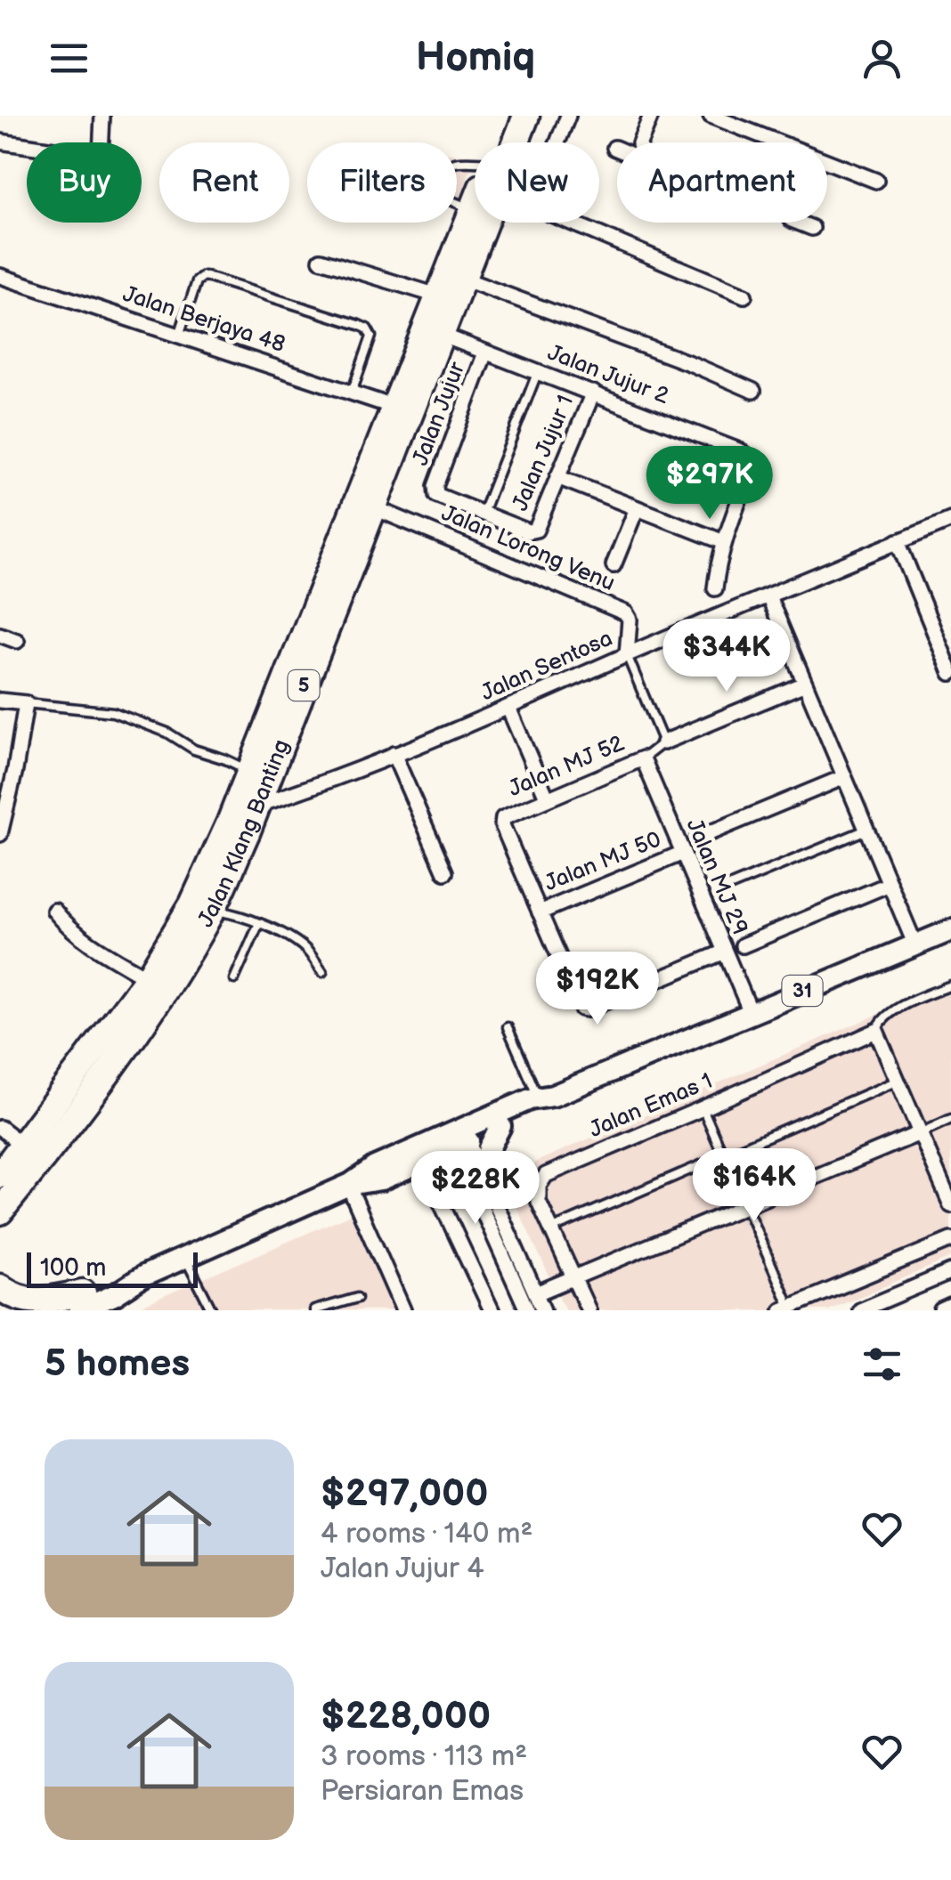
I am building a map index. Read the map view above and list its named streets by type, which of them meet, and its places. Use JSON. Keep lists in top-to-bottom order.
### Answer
{
  "streets": {
    "highway": ["5", "Jalan Klang Banting", "31"],
    "street": [
      "Jalan Berjaya 48",
      "Jalan Jujur 2",
      "Jalan Jujur",
      "Jalan Jujur 1",
      "Jalan Lorong Venu",
      "Jalan Sentosa",
      "Jalan MJ 52",
      "Jalan MJ 50",
      "Jalan MJ 29",
      "Jalan Emas 1"
    ]
  },
  "crossings": [
    ["Jalan Berjaya 48", "Jalan Klang Banting"],
    ["Jalan Jujur 2", "Jalan Jujur"],
    ["Jalan Jujur 2", "Jalan Jujur 1"],
    ["Jalan Jujur 2", "Jalan Klang Banting"],
    ["Jalan Jujur", "Jalan Jujur 1"],
    ["Jalan Lorong Venu", "Jalan Sentosa"],
    ["Jalan Lorong Venu", "Jalan Klang Banting"],
    ["Jalan Sentosa", "Jalan Klang Banting"],
    ["Jalan MJ 52", "Jalan MJ 50"],
    ["Jalan MJ 52", "Jalan MJ 29"],
    ["Jalan MJ 50", "Jalan MJ 29"],
    ["Jalan MJ 29", "31"]
  ],
  "scale_bar": "100 m",
  "page": {
    "header": "Homiq",
    "chip": [
      "Buy",
      "Rent",
      "Filters",
      "New",
      "Apartment"
    ],
    "price": [
      "$297K",
      "$344K",
      "$192K",
      "$164K",
      "$228K"
    ],
    "scale": "100 m",
    "heading": "5 homes",
    "list": [
      {
        "name": "$297,000",
        "note": "4 rooms · 140 m² · Jalan Jujur 4"
      },
      {
        "name": "$228,000",
        "note": "3 rooms · 113 m² · Persiaran Emas"
      }
    ]
  }
}
